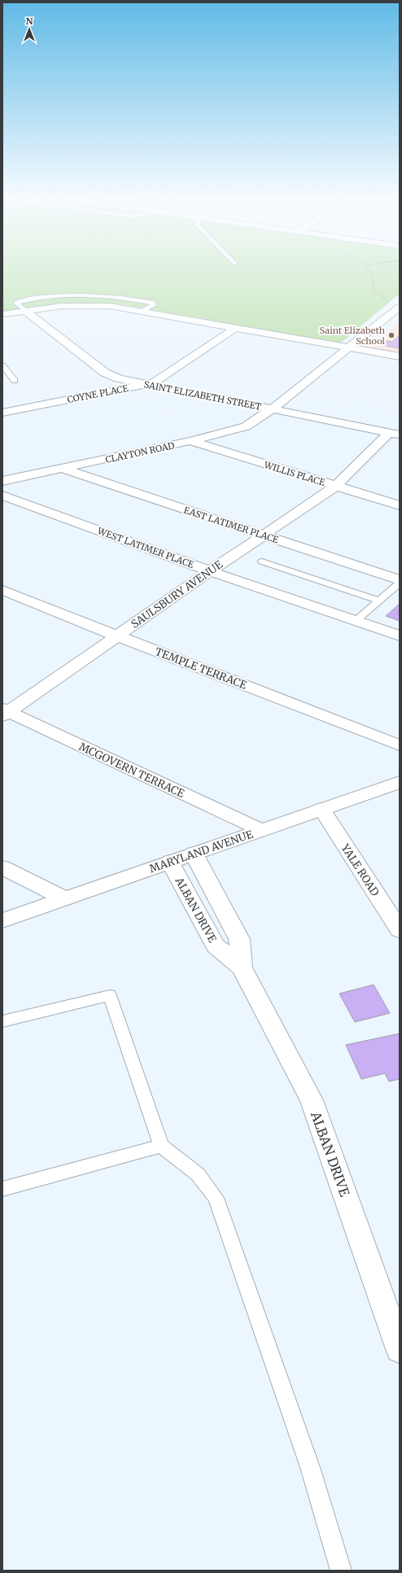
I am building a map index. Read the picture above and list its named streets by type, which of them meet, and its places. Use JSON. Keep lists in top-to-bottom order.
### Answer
{
  "streets": {
    "street": [
      "COYNE PLACE",
      "SAINT ELIZABETH STREET",
      "CLAYTON ROAD",
      "WILLIS PLACE",
      "EAST LATIMER PLACE",
      "WEST LATIMER PLACE",
      "SAULSBURY AVENUE",
      "TEMPLE TERRACE",
      "MCGOVERN TERRACE",
      "MARYLAND AVENUE",
      "YALE ROAD",
      "ALBAN DRIVE"
    ]
  },
  "crossings": [
    ["COYNE PLACE", "SAINT ELIZABETH STREET"],
    ["SAINT ELIZABETH STREET", "CLAYTON ROAD"],
    ["SAINT ELIZABETH STREET", "SAULSBURY AVENUE"],
    ["CLAYTON ROAD", "WILLIS PLACE"],
    ["CLAYTON ROAD", "EAST LATIMER PLACE"],
    ["WILLIS PLACE", "SAULSBURY AVENUE"],
    ["EAST LATIMER PLACE", "SAULSBURY AVENUE"],
    ["WEST LATIMER PLACE", "SAULSBURY AVENUE"],
    ["SAULSBURY AVENUE", "TEMPLE TERRACE"],
    ["SAULSBURY AVENUE", "MCGOVERN TERRACE"],
    ["MCGOVERN TERRACE", "MARYLAND AVENUE"],
    ["MARYLAND AVENUE", "YALE ROAD"],
    ["MARYLAND AVENUE", "ALBAN DRIVE"]
  ],
  "places": ["Saint Elizabeth School"],
  "north": "top"
}
